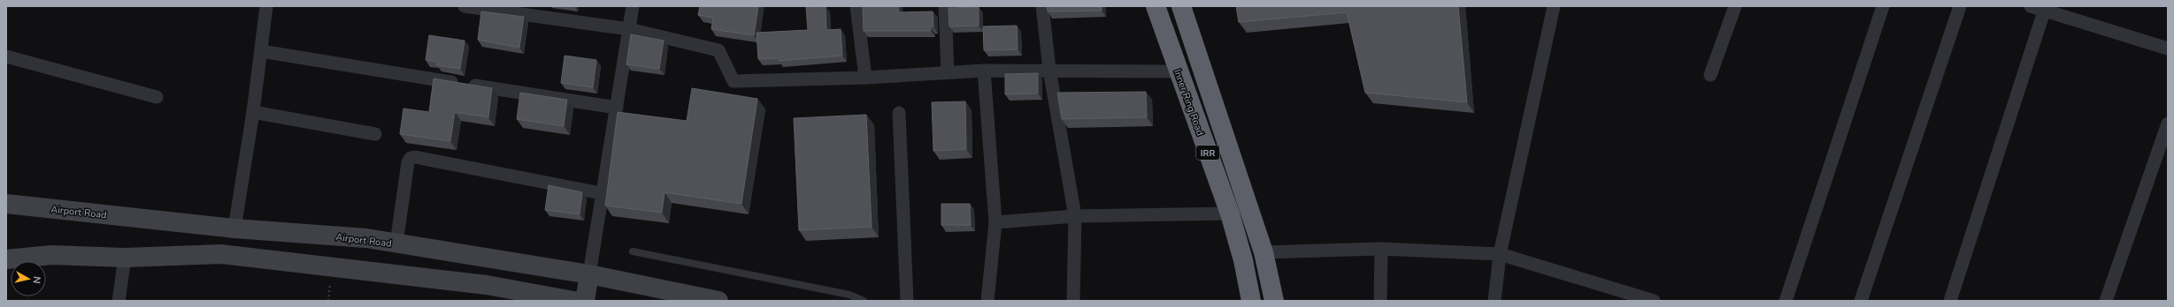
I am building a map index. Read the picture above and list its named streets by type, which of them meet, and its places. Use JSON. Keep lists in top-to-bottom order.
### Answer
{
  "streets": {
    "highway": ["Inner Ring Road", "IRR"],
    "main road": ["Airport Road"]
  },
  "north": "right"
}
